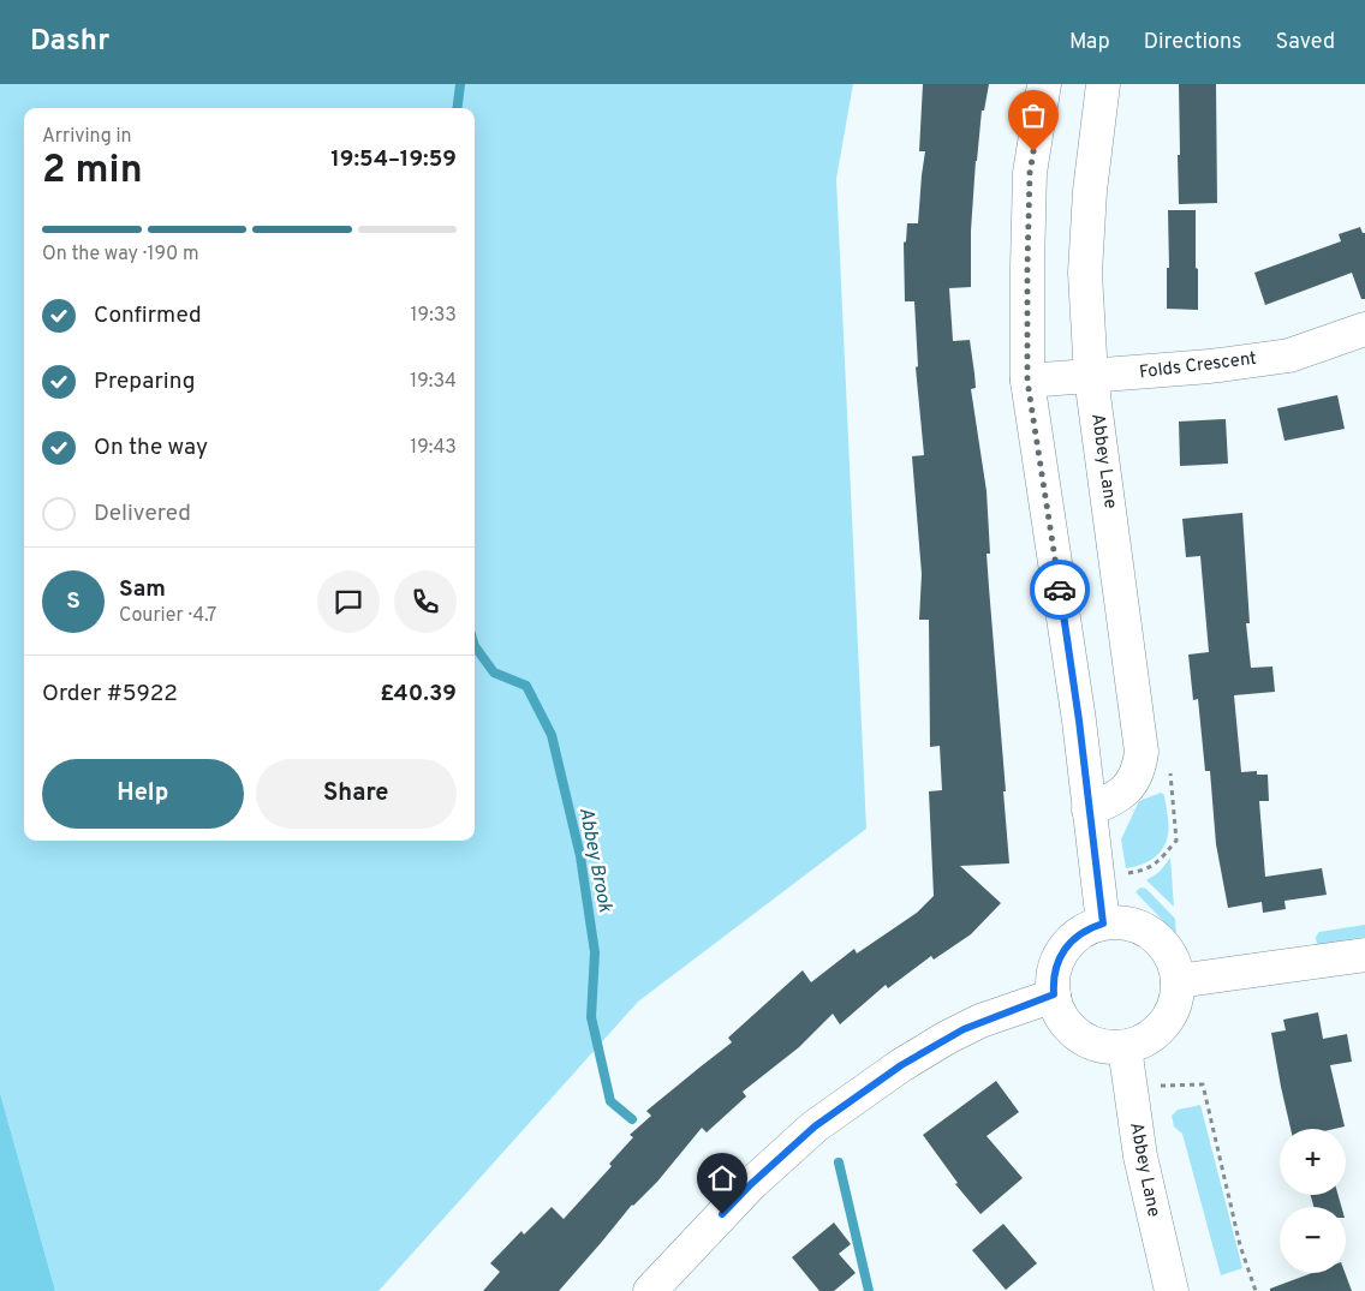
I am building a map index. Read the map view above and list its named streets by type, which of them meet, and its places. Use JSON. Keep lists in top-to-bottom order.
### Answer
{
  "streets": {
    "street": ["Folds Crescent", "Abbey Lane"]
  },
  "crossings": [
    ["Folds Crescent", "Abbey Lane"]
  ],
  "water": ["Abbey Brook"],
  "page": {
    "header": "Dashr",
    "nav": ["Map", "Directions", "Saved"],
    "heading": ["2 min", "Arriving in", "19:54–19:59"],
    "panel": [
      "Sam",
      "Courier · 4.7",
      "Order #5922",
      "£40.39"
    ],
    "bar": "On the way · 190 m",
    "list": [
      ["Confirmed", "19:33"],
      ["Preparing", "19:34"],
      ["On the way", "19:43"],
      "Delivered"
    ],
    "round": "S",
    "buttons": ["Help", "Share"],
    "map_buttons": ["+", "−"]
  }
}
